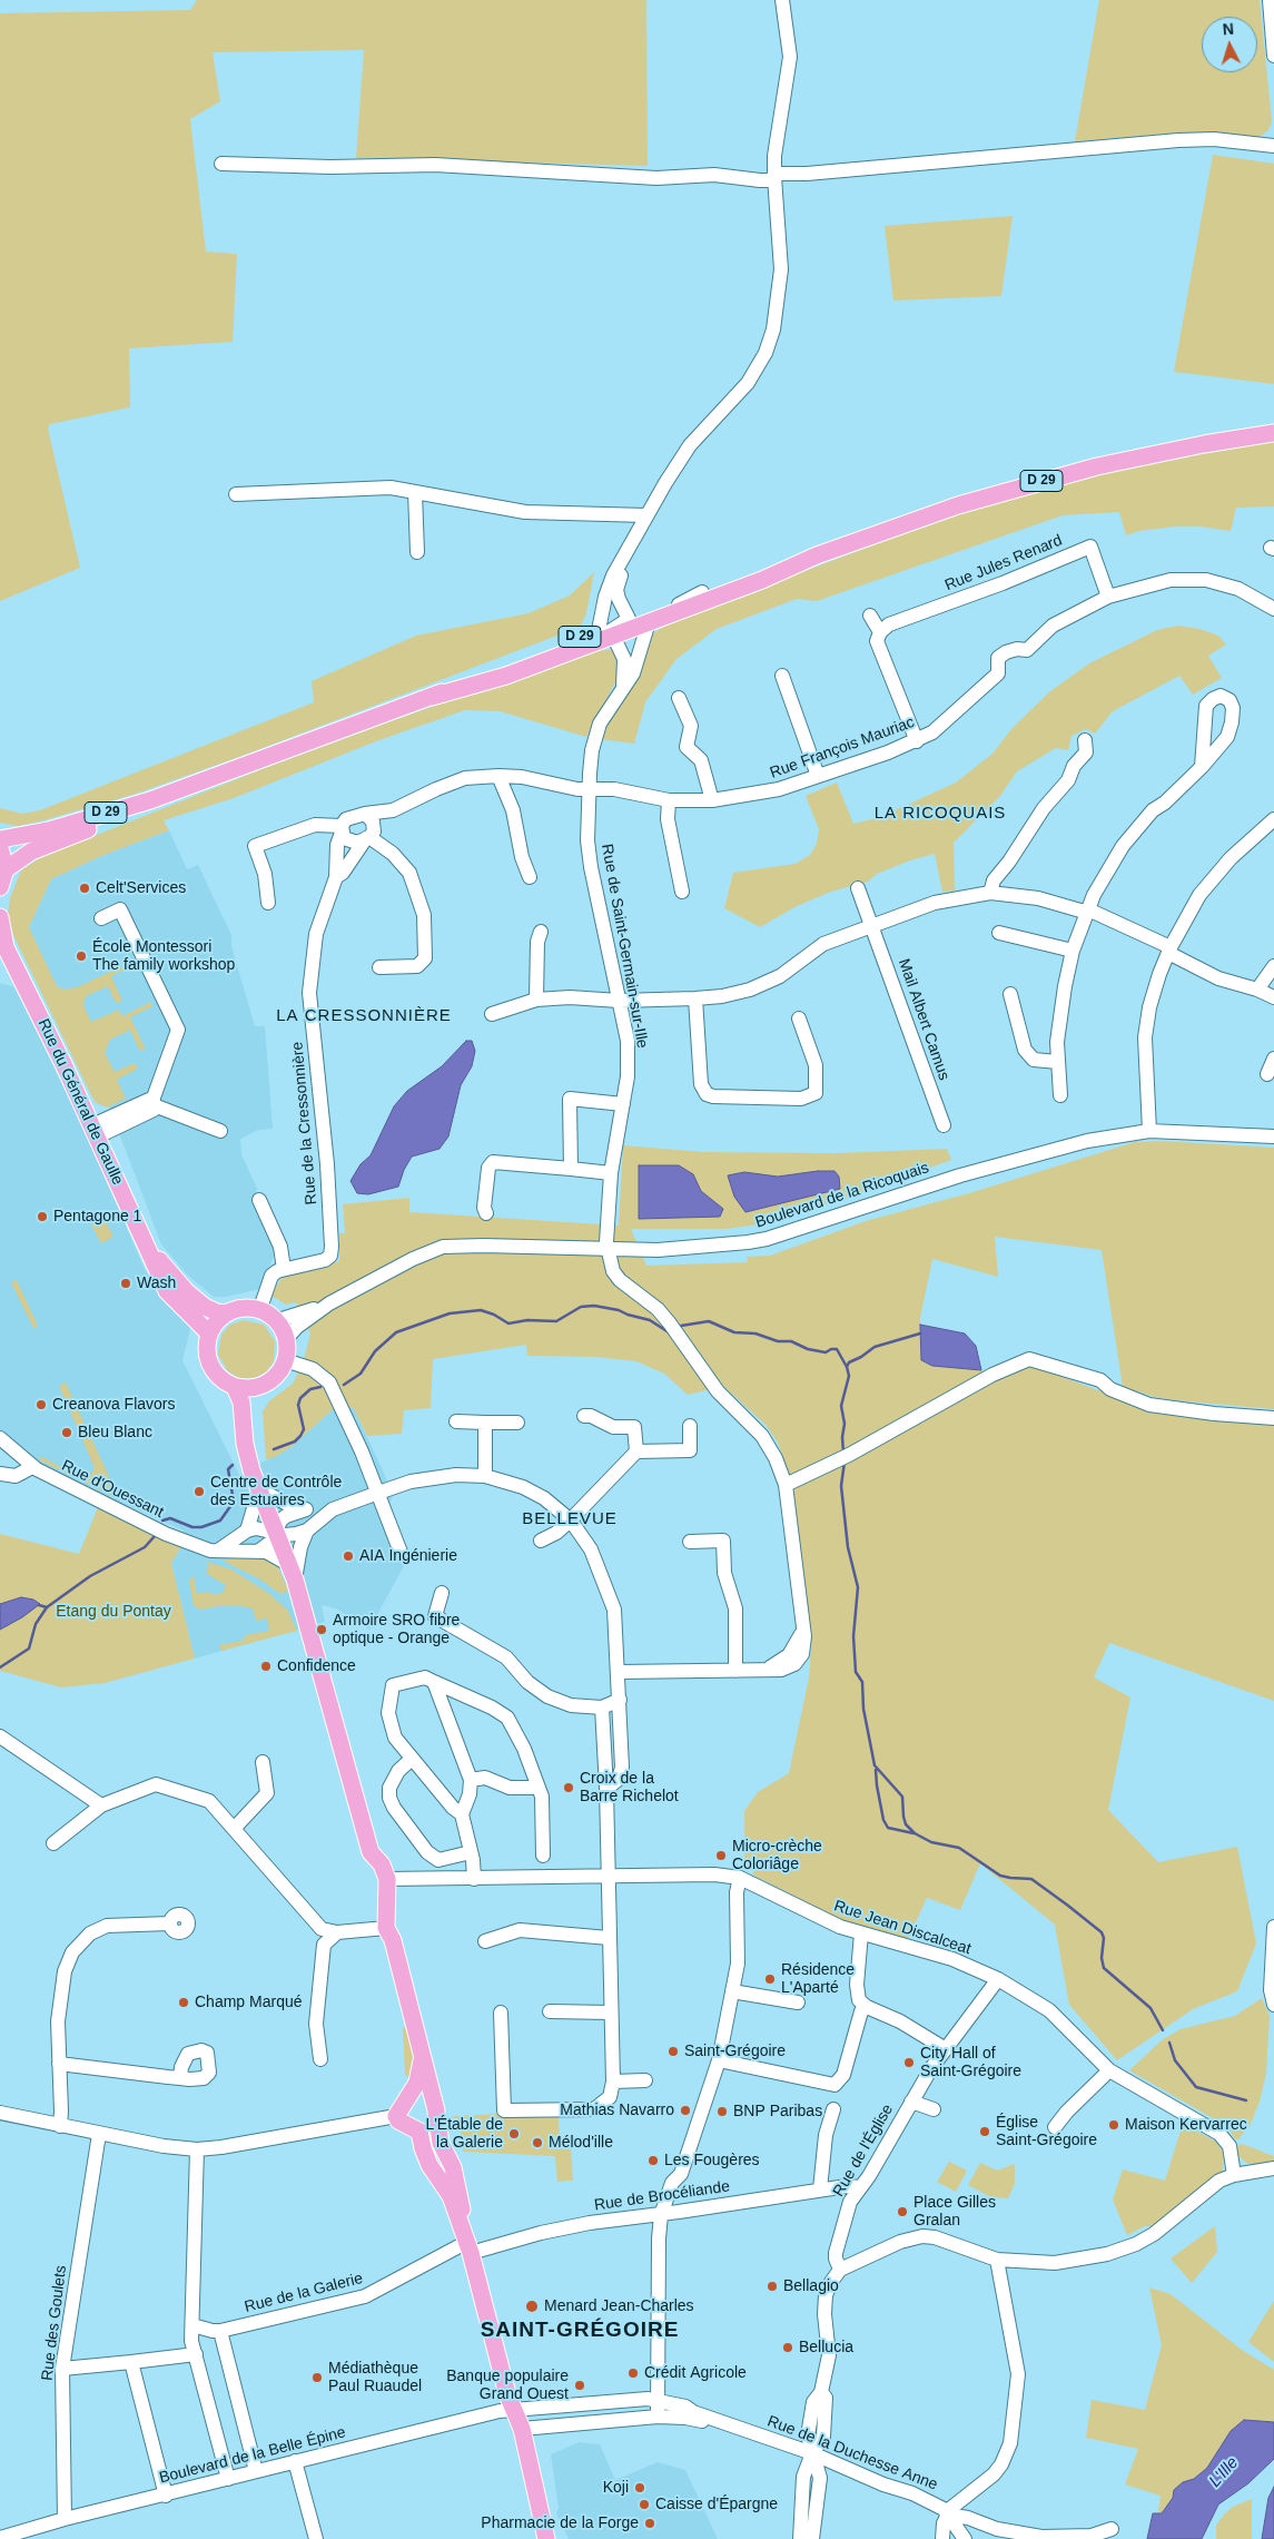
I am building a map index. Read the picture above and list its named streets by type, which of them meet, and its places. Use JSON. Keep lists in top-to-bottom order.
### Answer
{
  "streets": {
    "main road": ["D 29", "Rue du Général de Gaulle"],
    "street": [
      "Rue Jules Renard",
      "Rue François Mauriac",
      "Rue de Saint-Germain-sur-Ille",
      "Mail Albert Camus",
      "Rue de la Cressonnière",
      "Boulevard de la Ricoquais",
      "Rue d'Ouessant",
      "Rue Jean Discalceat",
      "Rue de l'Église",
      "Rue de Brocéliande",
      "Rue de la Galerie",
      "Rue des Goulets",
      "Rue de la Duchesse Anne",
      "Boulevard de la Belle Épine"
    ]
  },
  "crossings": [
    ["D 29", "Rue de Saint-Germain-sur-Ille"],
    ["Rue Jules Renard", "Rue François Mauriac"],
    ["Rue François Mauriac", "Rue de Saint-Germain-sur-Ille"],
    ["Rue François Mauriac", "Rue de la Cressonnière"],
    ["Rue de Saint-Germain-sur-Ille", "Rue de la Cressonnière"],
    ["Rue de Saint-Germain-sur-Ille", "Boulevard de la Ricoquais"],
    ["Rue du Général de Gaulle", "Boulevard de la Ricoquais"],
    ["Rue Jean Discalceat", "Rue de l'Église"],
    ["Rue de l'Église", "Rue de Brocéliande"],
    ["Rue de Brocéliande", "Rue de la Galerie"],
    ["Rue des Goulets", "Boulevard de la Belle Épine"],
    ["Rue de la Duchesse Anne", "Boulevard de la Belle Épine"]
  ],
  "districts": [
    "LA RICOQUAIS",
    "LA CRESSONNIÈRE",
    "BELLEVUE",
    "SAINT-GRÉGOIRE"
  ],
  "water": ["L'Ille"],
  "parks": ["Etang du Pontay"],
  "places": [
    "Celt'Services",
    "École Montessori The family workshop",
    "Pentagone 1",
    "Wash",
    "Creanova Flavors",
    "Bleu Blanc",
    "Centre de Contrôle des Estuaires",
    "AIA Ingénierie",
    "Armoire SRO fibre optique - Orange",
    "Confidence",
    "Croix de la Barre Richelot",
    "Micro-crèche Coloriâge",
    "Résidence L'Aparté",
    "Champ Marqué",
    "Saint-Grégoire",
    "City Hall of Saint-Grégoire",
    "Mathias Navarro",
    "BNP Paribas",
    "Maison Kervarrec",
    "Église Saint-Grégoire",
    "L'Étable de la Galerie",
    "Mélod'ille",
    "Les Fougères",
    "Place Gilles Gralan",
    "Bellagio",
    "Menard Jean-Charles",
    "Bellucia",
    "Crédit Agricole",
    "Médiathèque Paul Ruaudel",
    "Banque populaire Grand Ouest",
    "Koji",
    "Caisse d'Épargne",
    "Pharmacie de la Forge"
  ],
  "north": "top"
}
